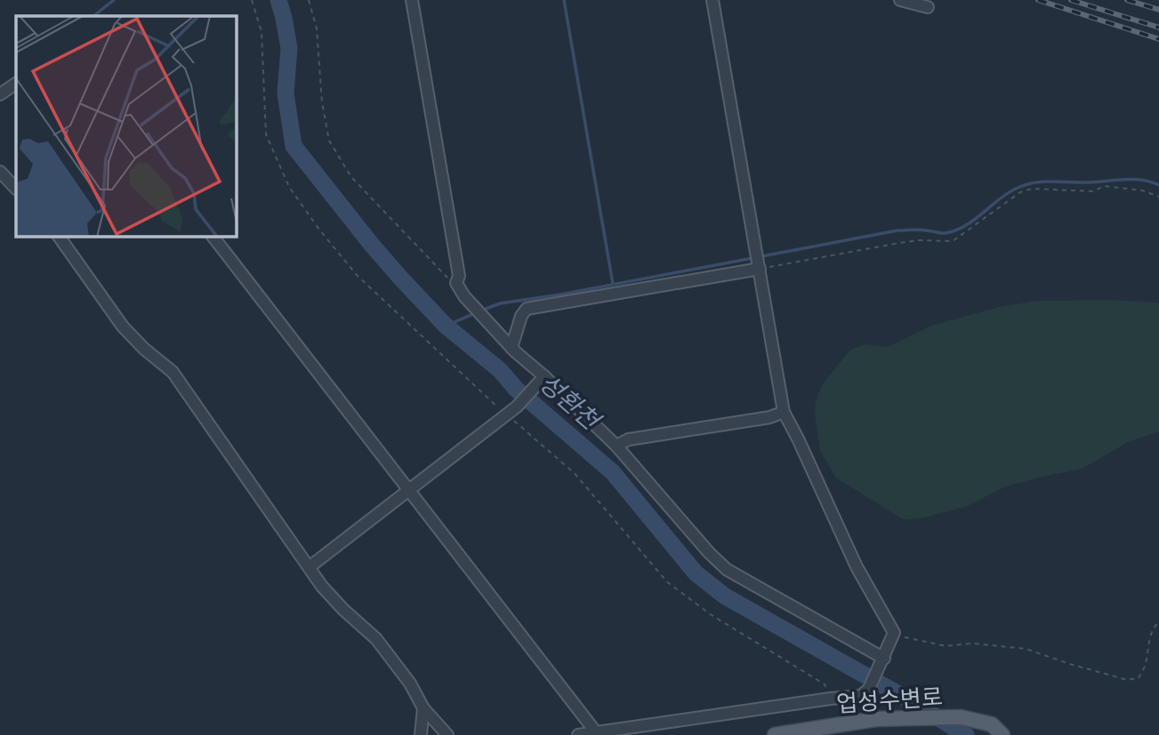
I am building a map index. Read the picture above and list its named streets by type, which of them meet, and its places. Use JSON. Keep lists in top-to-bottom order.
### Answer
{
  "streets": {
    "main road": ["업성수변로"]
  },
  "water": ["성환천"]
}
